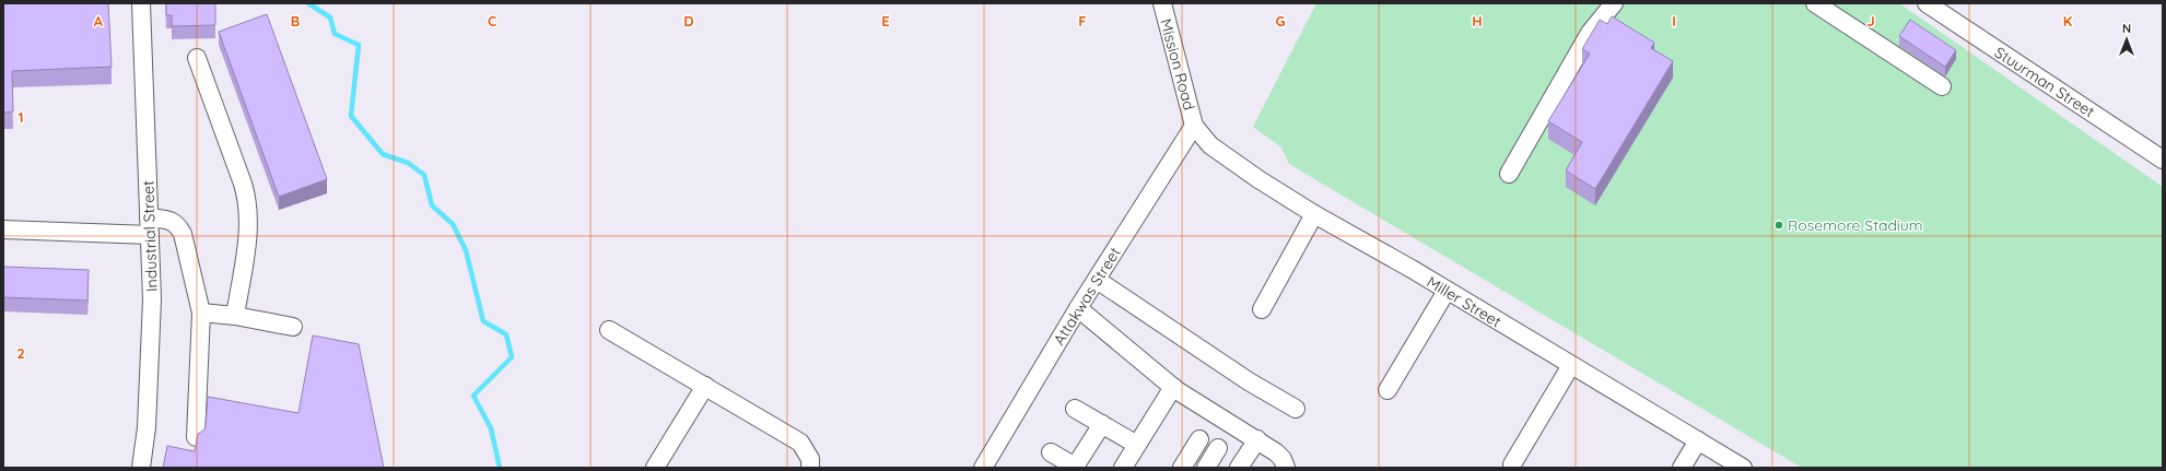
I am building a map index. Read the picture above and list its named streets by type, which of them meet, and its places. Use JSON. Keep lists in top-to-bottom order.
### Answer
{
  "streets": {
    "street": [
      "Mission Road",
      "Stuurman Street",
      "Industrial Street",
      "Attakwas Street",
      "Miller Street"
    ]
  },
  "crossings": [
    ["Mission Road", "Attakwas Street"],
    ["Mission Road", "Miller Street"],
    ["Attakwas Street", "Miller Street"]
  ],
  "places": ["Rosemore Stadium"],
  "north": "top",
  "grid": {
    "columns": [
      "A",
      "B",
      "C",
      "D",
      "E",
      "F",
      "G",
      "H",
      "I",
      "J",
      "K"
    ],
    "rows": ["1", "2"]
  }
}
